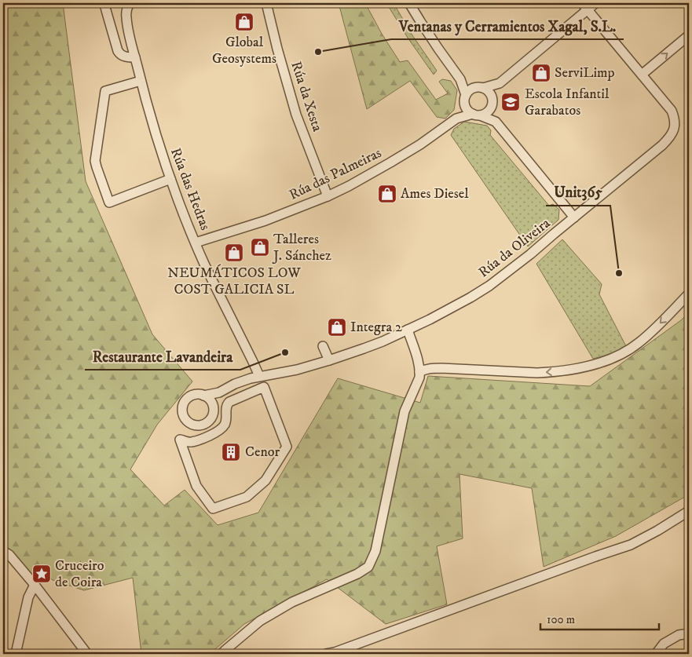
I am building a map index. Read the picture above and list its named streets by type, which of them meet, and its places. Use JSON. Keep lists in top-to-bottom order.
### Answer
{
  "streets": {
    "street": [
      "Rúa da Xesta",
      "Rúa das Palmeiras",
      "Rúa das Hedras",
      "Rúa da Oliveira"
    ]
  },
  "crossings": [
    ["Rúa da Xesta", "Rúa das Palmeiras"],
    ["Rúa das Palmeiras", "Rúa das Hedras"],
    ["Rúa das Hedras", "Rúa da Oliveira"]
  ],
  "places": {
    "shop": [
      "Global Geosystems",
      "ServiLimp",
      "Ames Diesel",
      "Talleres J. Sánchez",
      "NEUMÁTICOS LOW COST GALICIA SL",
      "Integra 2"
    ],
    "other": ["Ventanas y Cerramientos Xagal, S.L.", "Unit365", "Restaurante Lavandeira"],
    "school or university": ["Escola Infantil Garabatos"],
    "building": ["Cenor"],
    "place": ["Cruceiro de Coira"]
  },
  "scale_bar": "100 m"
}
